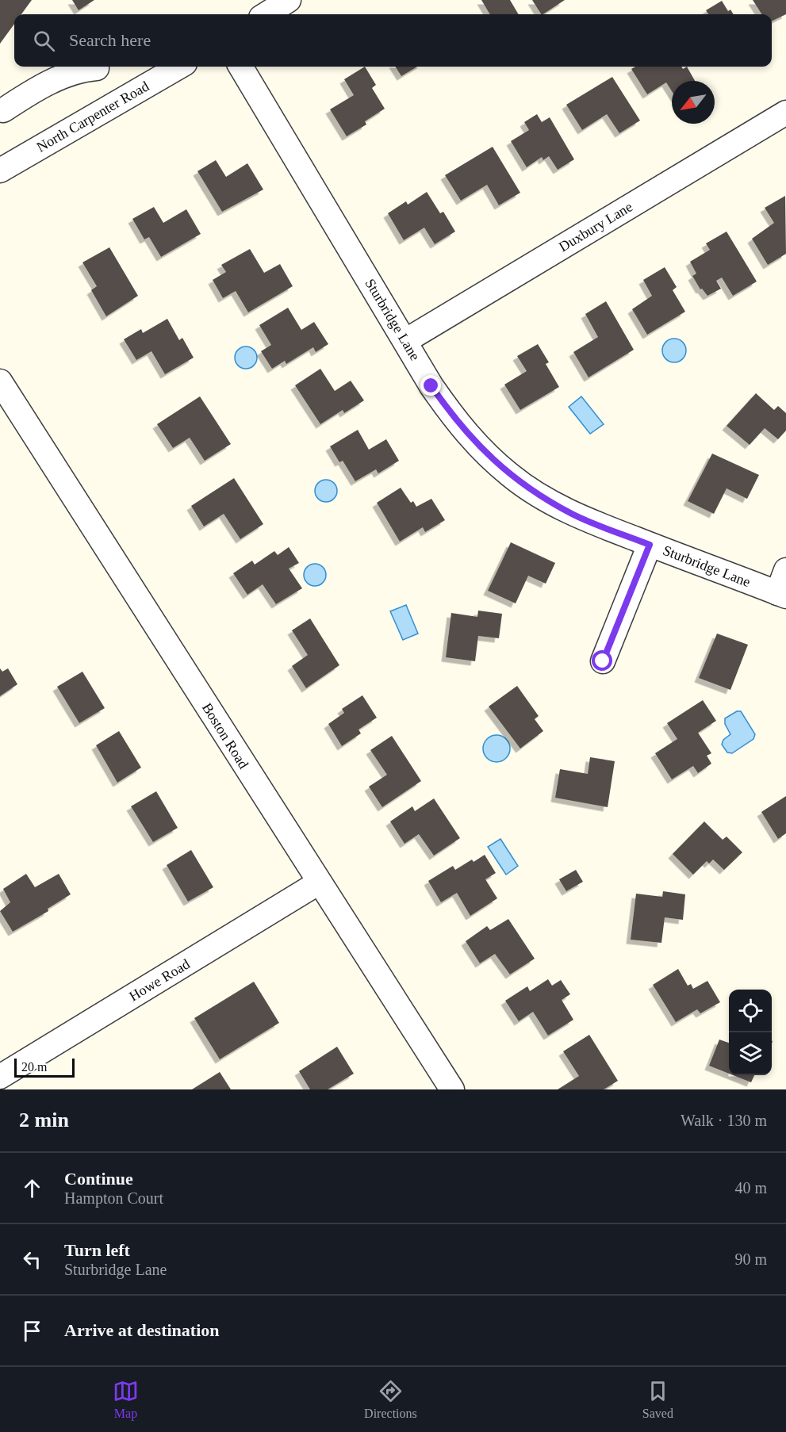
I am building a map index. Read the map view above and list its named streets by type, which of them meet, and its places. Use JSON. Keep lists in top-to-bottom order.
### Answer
{
  "streets": {
    "street": [
      "North Carpenter Road",
      "Duxbury Lane",
      "Sturbridge Lane",
      "Boston Road",
      "Howe Road"
    ]
  },
  "crossings": [
    ["Duxbury Lane", "Sturbridge Lane"],
    ["Boston Road", "Howe Road"]
  ],
  "scale_bar": "20 m",
  "north": "bottom left",
  "page": {
    "search": "Search here",
    "scale": "20 m",
    "heading": ["2 min", "Walk · 130 m"],
    "list": [
      ["Continue", "Hampton Court", "40 m"],
      ["Turn left", "Sturbridge Lane", "90 m"],
      "Arrive at destination"
    ],
    "nav": ["Map", "Directions", "Saved"]
  }
}
